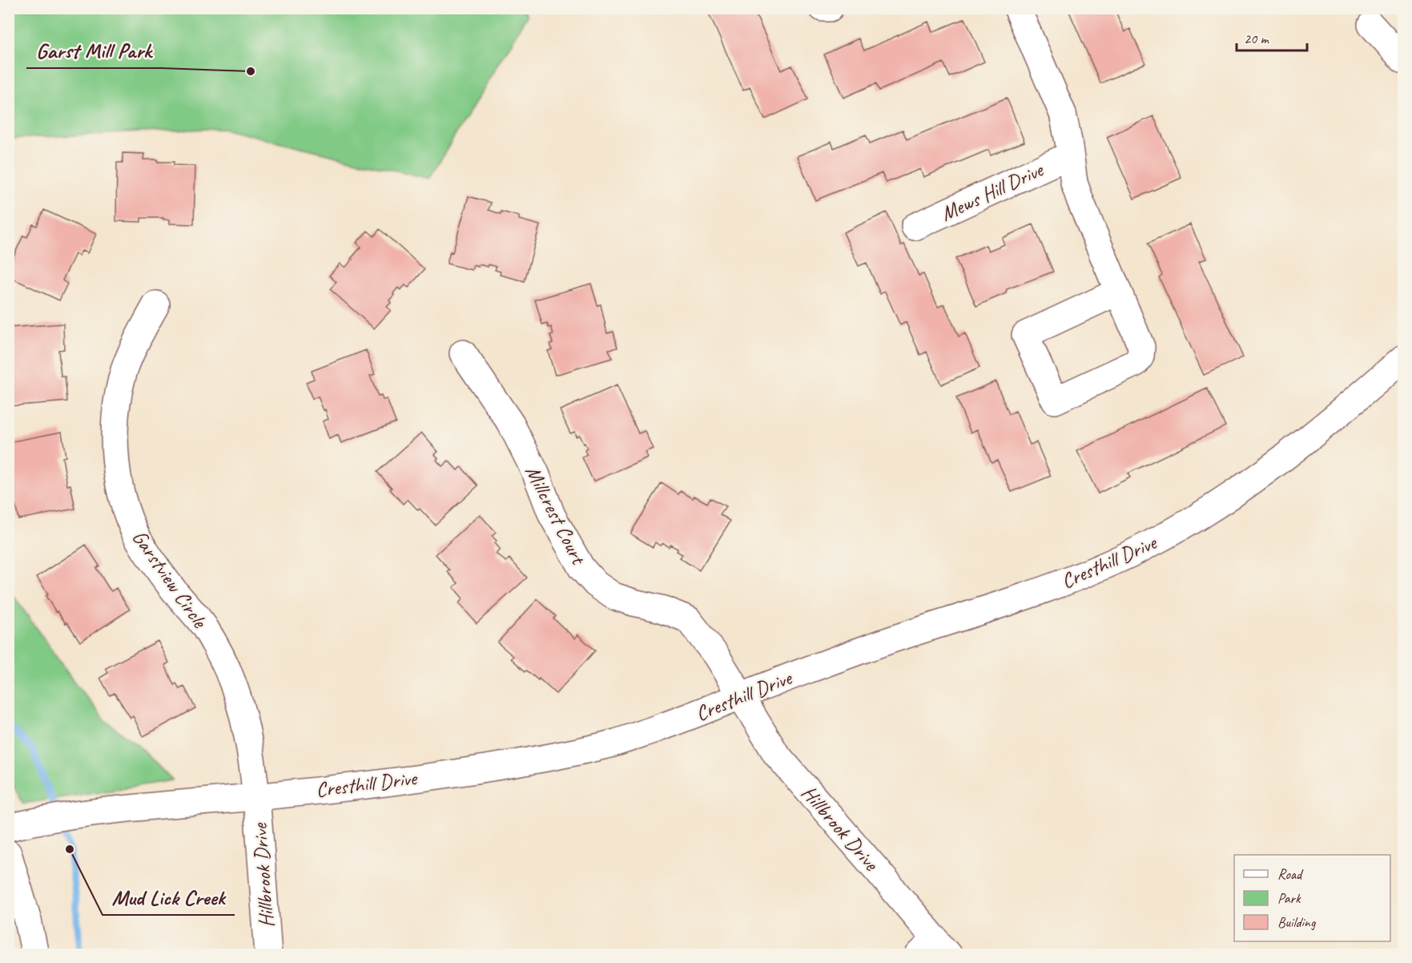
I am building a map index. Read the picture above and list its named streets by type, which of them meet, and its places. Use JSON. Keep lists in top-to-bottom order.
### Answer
{
  "streets": {
    "street": [
      "Mews Hill Drive",
      "Millcrest Court",
      "Cresthill Drive",
      "Garstview Circle",
      "Hillbrook Drive"
    ]
  },
  "crossings": [
    ["Millcrest Court", "Cresthill Drive"],
    ["Millcrest Court", "Hillbrook Drive"],
    ["Cresthill Drive", "Garstview Circle"],
    ["Cresthill Drive", "Hillbrook Drive"],
    ["Garstview Circle", "Hillbrook Drive"]
  ],
  "places": ["Garst Mill Park", "Mud Lick Creek"],
  "legend": ["Road", "Park", "Building"],
  "scale_bar": "20 m"
}
